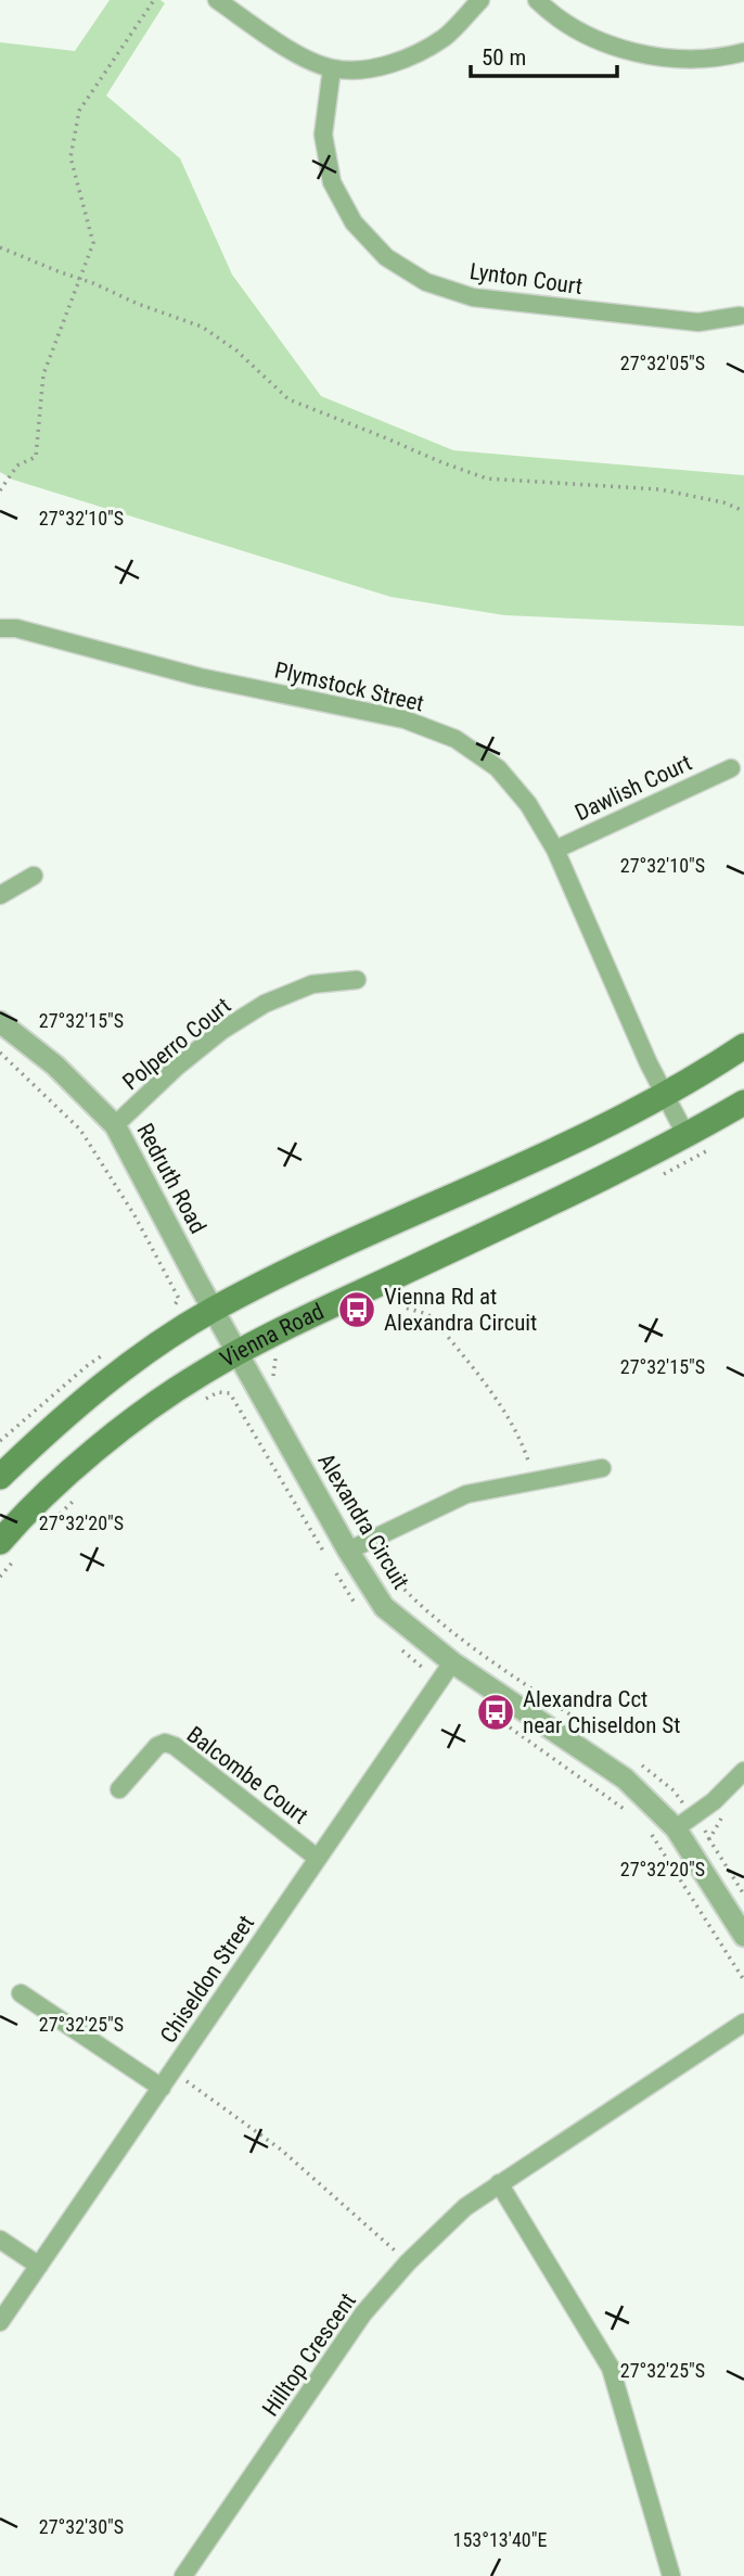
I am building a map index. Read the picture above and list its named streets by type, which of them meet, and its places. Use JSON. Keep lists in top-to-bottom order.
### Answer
{
  "streets": {
    "main road": ["Vienna Road"],
    "street": [
      "Lynton Court",
      "Plymstock Street",
      "Dawlish Court",
      "Polperro Court",
      "Redruth Road",
      "Alexandra Circuit",
      "Balcombe Court",
      "Chiseldon Street",
      "Hilltop Crescent"
    ]
  },
  "crossings": [
    ["Plymstock Street", "Dawlish Court"],
    ["Plymstock Street", "Vienna Road"],
    ["Polperro Court", "Redruth Road"],
    ["Redruth Road", "Alexandra Circuit"],
    ["Vienna Road", "Alexandra Circuit"],
    ["Alexandra Circuit", "Chiseldon Street"],
    ["Balcombe Court", "Chiseldon Street"]
  ],
  "places": {
    "bus stop": ["Vienna Rd at Alexandra Circuit", "Alexandra Cct near Chiseldon St"]
  },
  "scale_bar": "50 m",
  "coordinates": [
    "27°32'05\"S",
    "27°32'10\"S",
    "27°32'15\"S",
    "27°32'20\"S",
    "27°32'25\"S",
    "27°32'30\"S",
    "153°13'40\"E"
  ]
}
